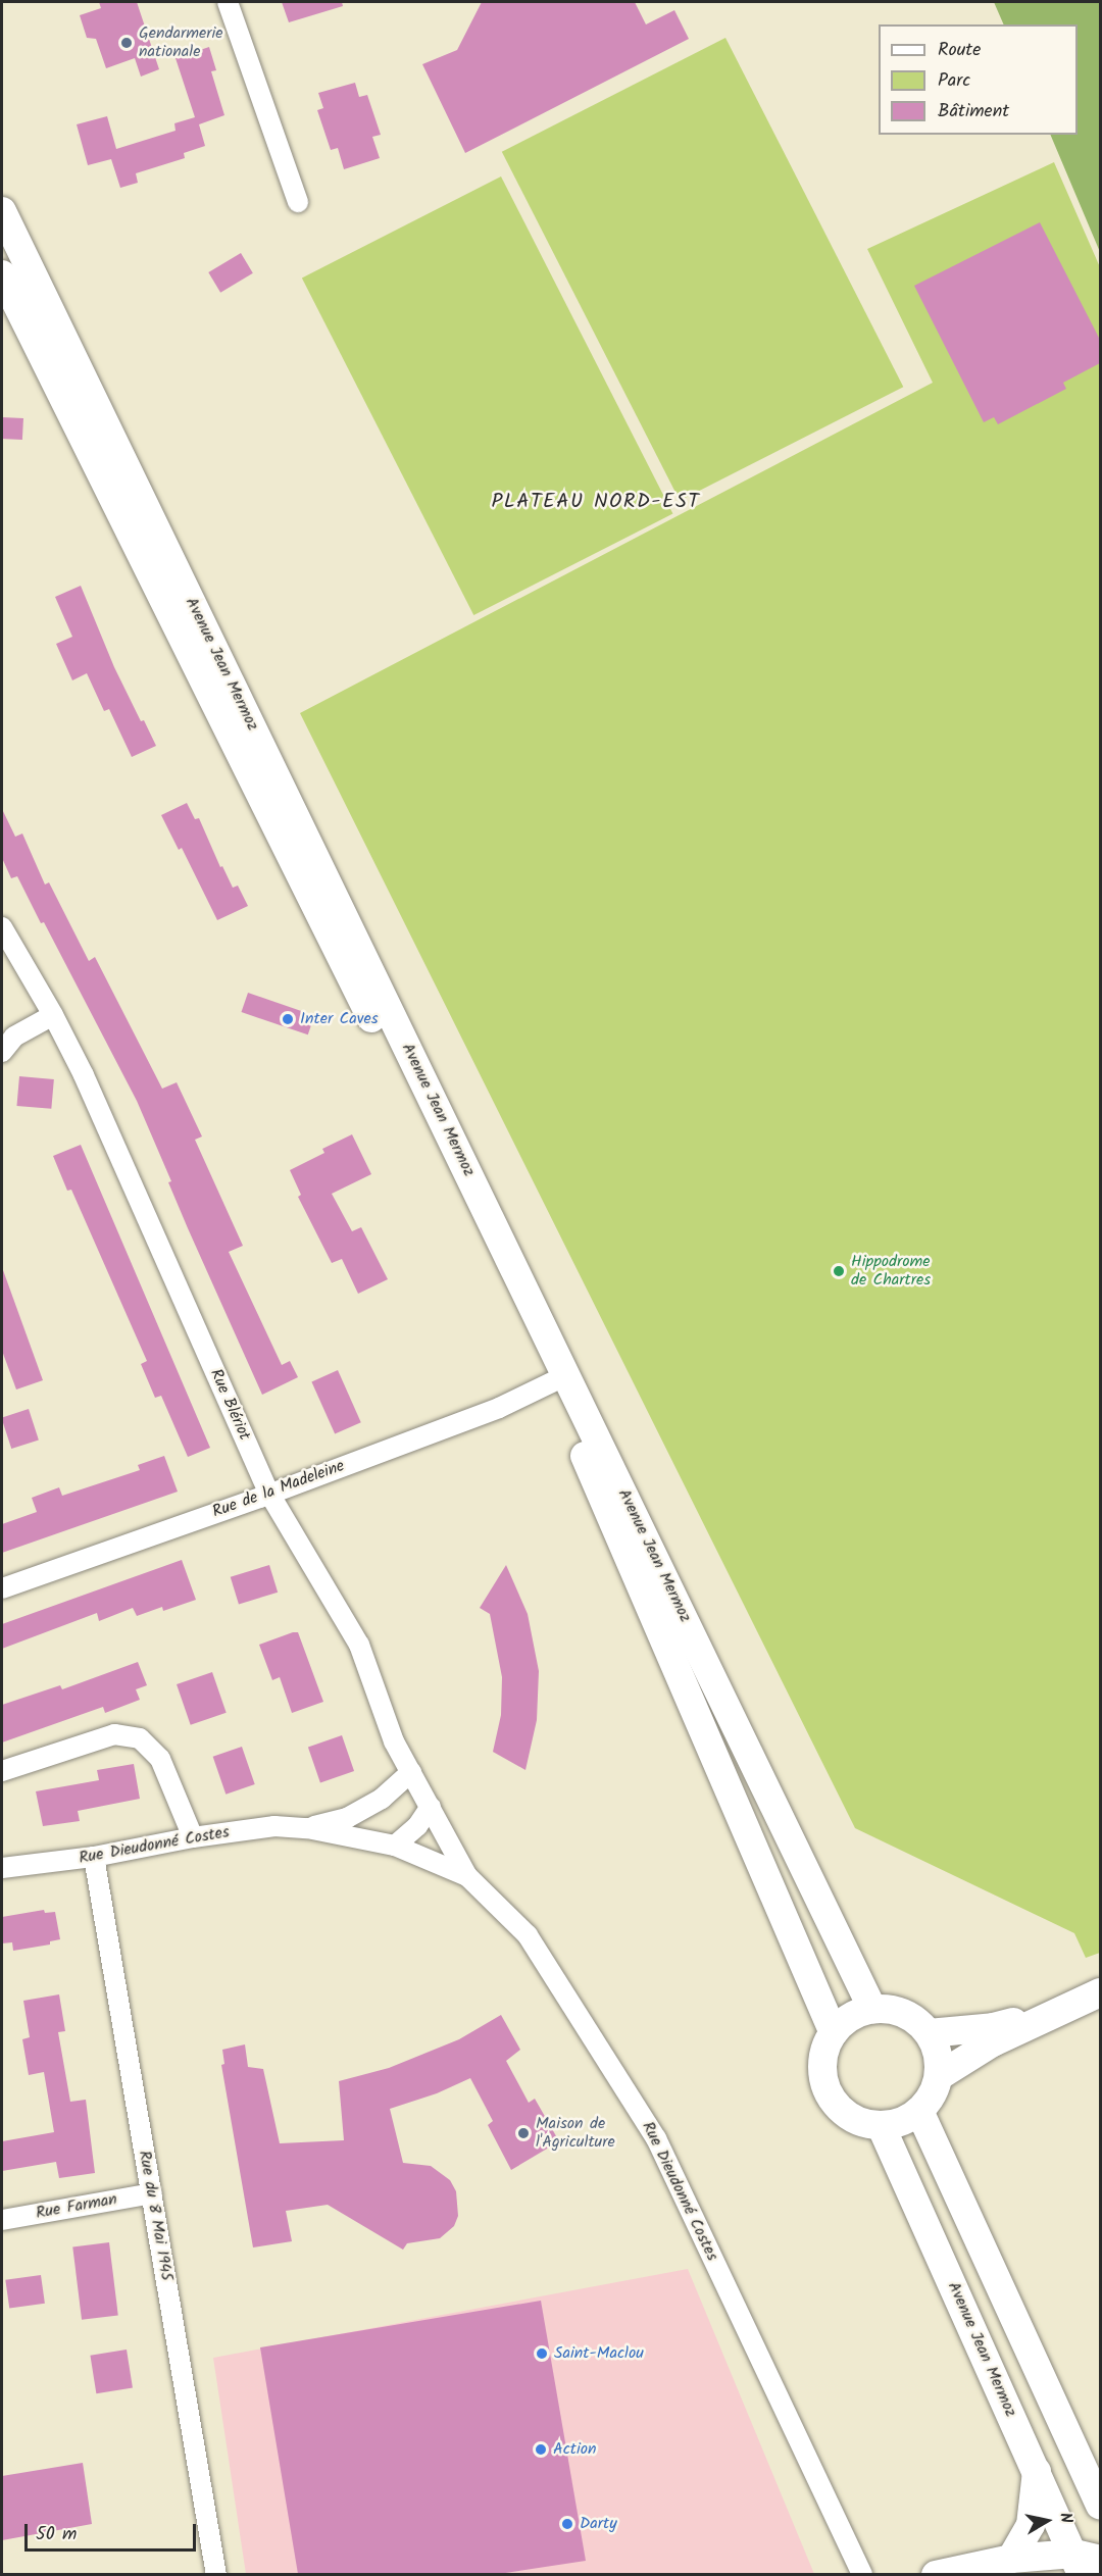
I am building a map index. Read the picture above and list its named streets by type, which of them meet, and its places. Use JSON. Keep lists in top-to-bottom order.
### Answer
{
  "streets": {
    "main road": ["Avenue Jean Mermoz"],
    "street": [
      "Rue Blériot",
      "Rue de la Madeleine",
      "Rue Dieudonné Costes",
      "Rue Farman",
      "Rue du 8 Mai 1945"
    ]
  },
  "crossings": [
    ["Avenue Jean Mermoz", "Rue de la Madeleine"],
    ["Rue Blériot", "Rue de la Madeleine"],
    ["Rue Blériot", "Rue Dieudonné Costes"],
    ["Rue Dieudonné Costes", "Rue du 8 Mai 1945"],
    ["Rue Farman", "Rue du 8 Mai 1945"]
  ],
  "districts": ["PLATEAU NORD-EST"],
  "places": [
    "Gendarmerie nationale",
    "Inter Caves",
    "Hippodrome de Chartres",
    "Maison de l'Agriculture",
    "Saint-Maclou",
    "Action",
    "Darty"
  ],
  "legend": ["Route", "Parc", "Bâtiment"],
  "scale_bar": "50 m",
  "north": "right"
}
